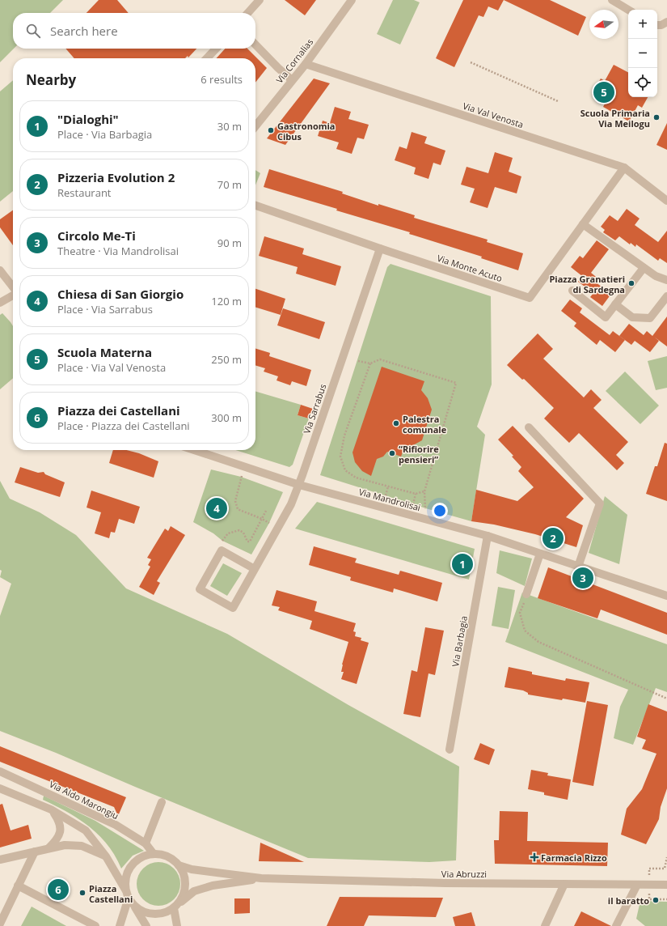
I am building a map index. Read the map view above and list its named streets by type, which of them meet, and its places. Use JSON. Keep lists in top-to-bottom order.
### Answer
{
  "streets": {
    "street": [
      "Via Cornalias",
      "Via Val Venosta",
      "Via Monte Acuto",
      "Via Sarrabus",
      "Via Mandrolisai",
      "Via Barbagia",
      "Via Aldo Marongiu",
      "Via Abruzzi"
    ]
  },
  "crossings": [
    ["Via Cornalias", "Via Val Venosta"],
    ["Via Val Venosta", "Via Monte Acuto"],
    ["Via Monte Acuto", "Via Sarrabus"],
    ["Via Sarrabus", "Via Mandrolisai"],
    ["Via Mandrolisai", "Via Barbagia"],
    ["Via Aldo Marongiu", "Via Abruzzi"]
  ],
  "places": {
    "other": [
      "Scuola Primaria Via Meilogu",
      "Gastronomia Cibus",
      "Piazza Granatieri di Sardegna",
      "Palestra comunale",
      "“Rifiorire pensieri”",
      "Piazza Castellani",
      "il baratto"
    ],
    "health": ["Farmacia Rizzo"]
  },
  "north": "left",
  "page": {
    "map_buttons": ["+", "−"],
    "search": "Search here",
    "heading": ["Nearby", "6 results"],
    "pins": [
      "5",
      "4",
      "2",
      "1",
      "3",
      "6"
    ],
    "list": [
      {
        "mark": "1",
        "name": "\"Dialoghi\"",
        "note": "Place · Via Barbagia",
        "value": "30 m"
      },
      {
        "mark": "2",
        "name": "Pizzeria Evolution 2",
        "note": "Restaurant",
        "value": "70 m"
      },
      {
        "mark": "3",
        "name": "Circolo Me-Ti",
        "note": "Theatre · Via Mandrolisai",
        "value": "90 m"
      },
      {
        "mark": "4",
        "name": "Chiesa di San Giorgio",
        "note": "Place · Via Sarrabus",
        "value": "120 m"
      },
      {
        "mark": "5",
        "name": "Scuola Materna",
        "note": "Place · Via Val Venosta",
        "value": "250 m"
      },
      {
        "mark": "6",
        "name": "Piazza dei Castellani",
        "note": "Place · Piazza dei Castellani",
        "value": "300 m"
      }
    ]
  }
}
